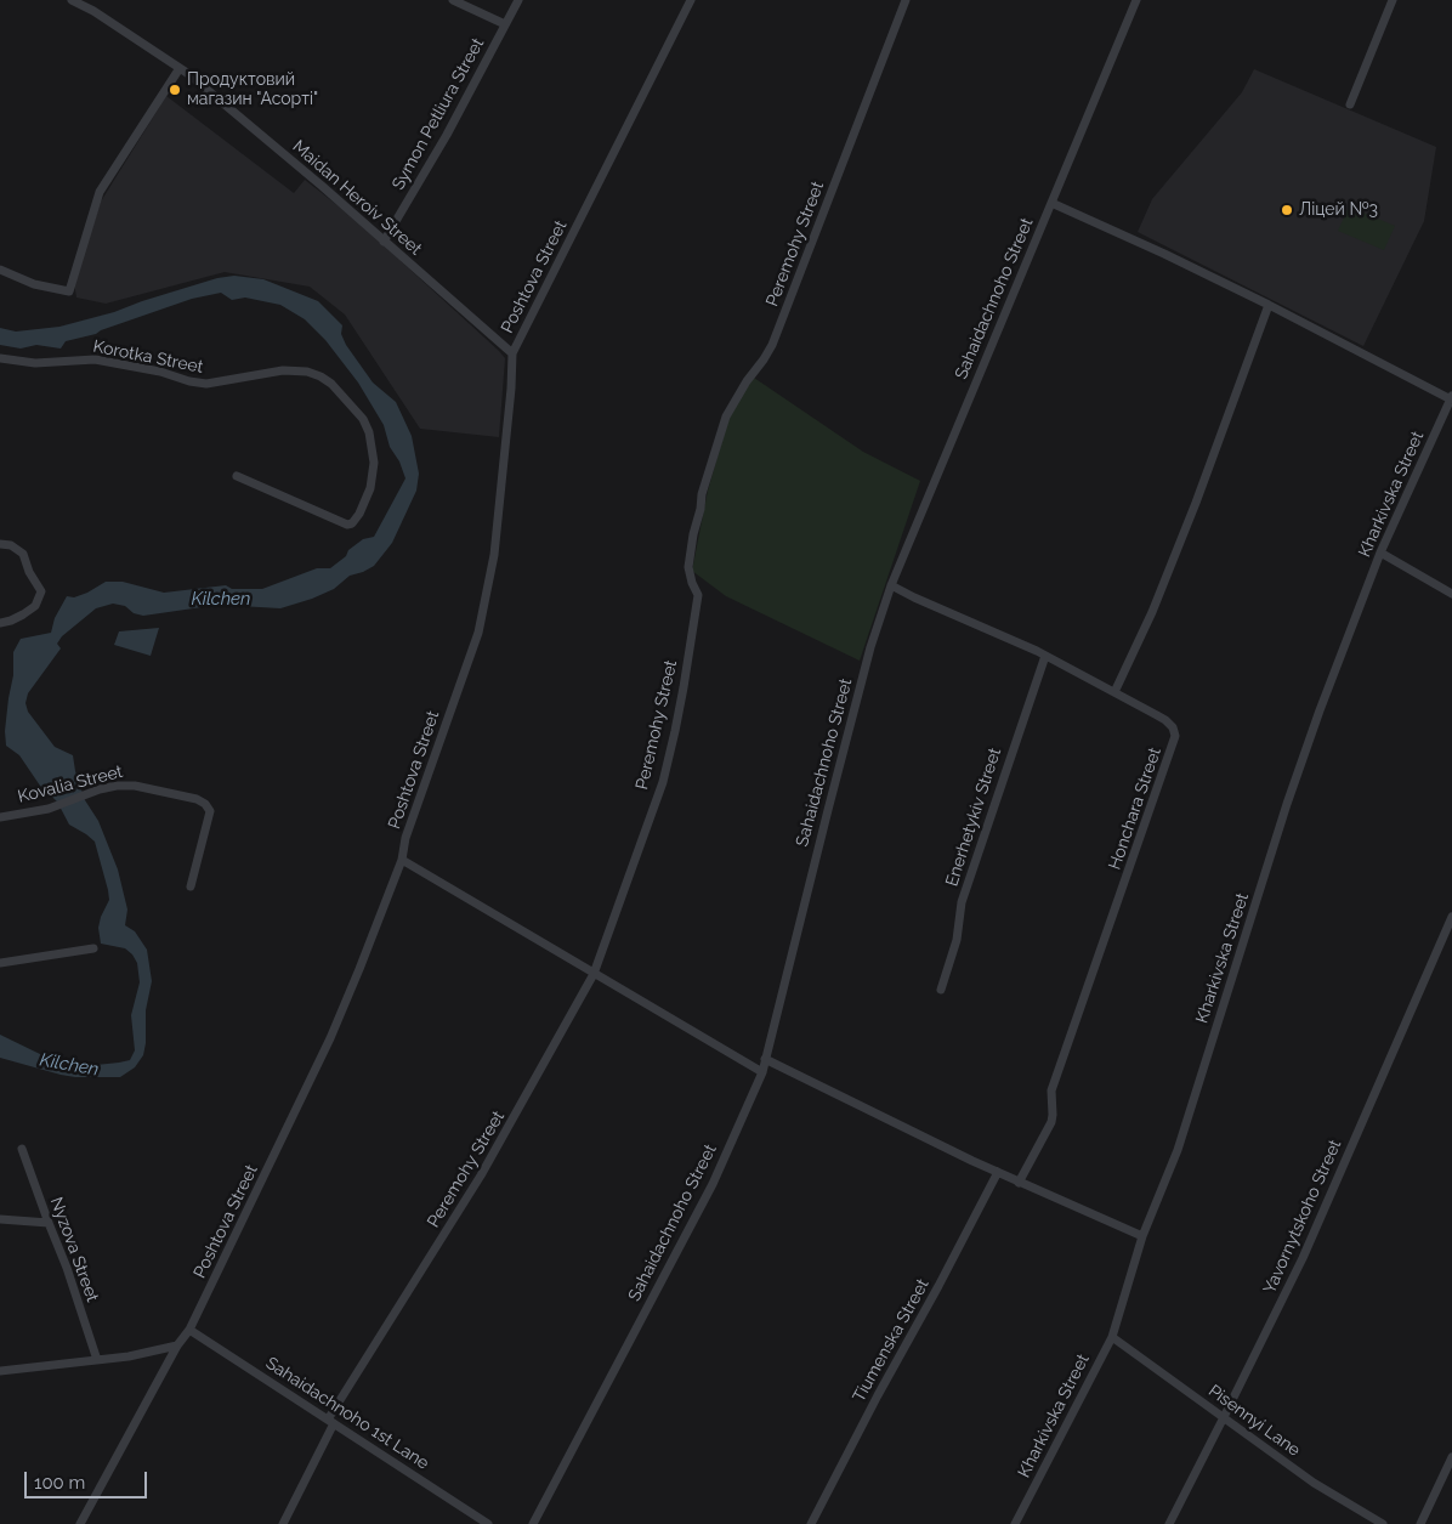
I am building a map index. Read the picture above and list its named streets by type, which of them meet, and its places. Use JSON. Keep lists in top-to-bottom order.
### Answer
{
  "streets": {
    "street": [
      "Symon Petliura Street",
      "Maidan Heroiv Street",
      "Peremohy Street",
      "Poshtova Street",
      "Sahaidachnoho Street",
      "Korotka Street",
      "Kharkivska Street",
      "Kovalia Street",
      "Honchara Street",
      "Enerhetykiv Street",
      "Yavornytskoho Street",
      "Nyzova Street",
      "Tiumenska Street",
      "Sahaidachnoho 1st Lane",
      "Pisennyi Lane"
    ]
  },
  "crossings": [
    ["Symon Petliura Street", "Maidan Heroiv Street"],
    ["Maidan Heroiv Street", "Poshtova Street"],
    ["Peremohy Street", "Sahaidachnoho 1st Lane"],
    ["Poshtova Street", "Sahaidachnoho 1st Lane"],
    ["Kharkivska Street", "Pisennyi Lane"],
    ["Yavornytskoho Street", "Pisennyi Lane"]
  ],
  "water": ["Kilchen"],
  "places": ["Продуктовий магазин \"Асорті\"", "Ліцей №3"],
  "scale_bar": "100 m"
}
